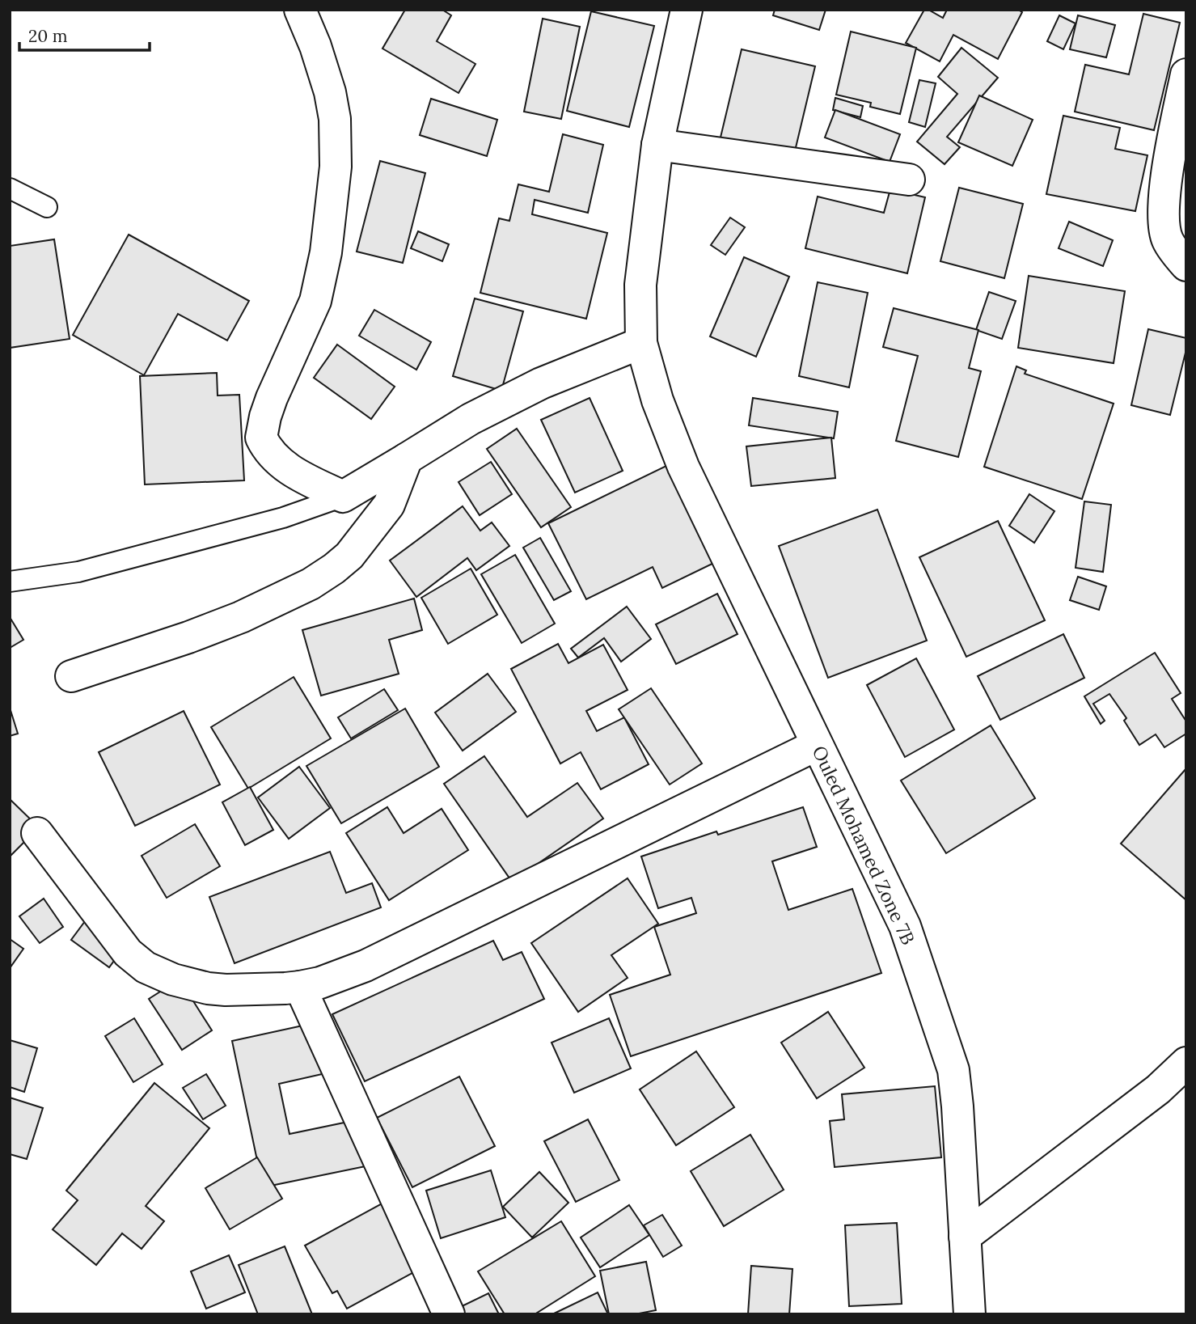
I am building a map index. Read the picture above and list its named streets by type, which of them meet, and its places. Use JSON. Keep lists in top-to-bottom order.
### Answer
{
  "streets": {
    "street": ["Ouled Mohamed Zone 7B"]
  },
  "scale_bar": "20 m"
}
